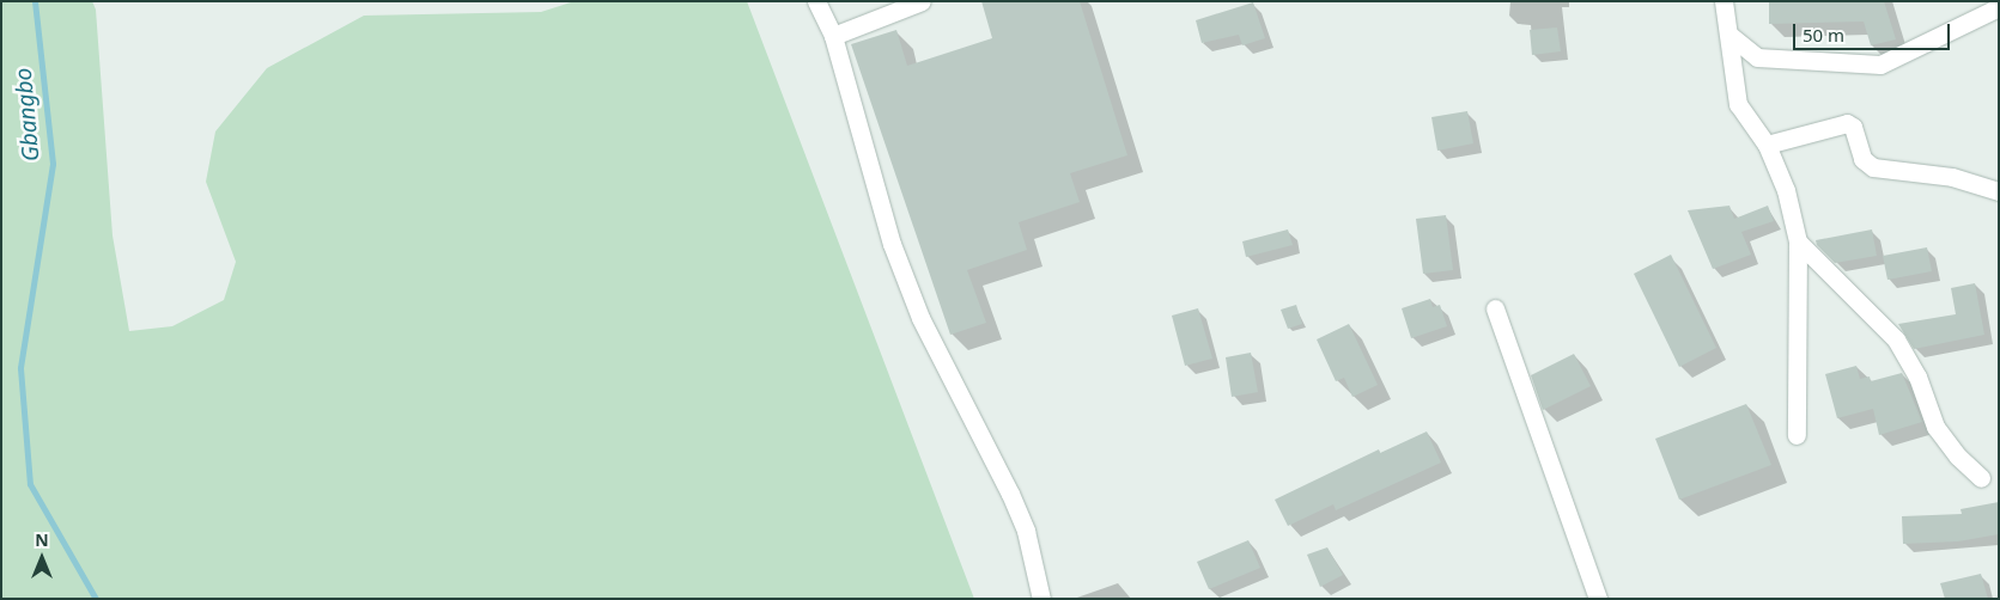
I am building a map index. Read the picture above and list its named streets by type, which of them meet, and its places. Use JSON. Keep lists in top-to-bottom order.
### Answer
{
  "water": ["Gbangbo"],
  "scale_bar": "50 m",
  "north": "top"
}
